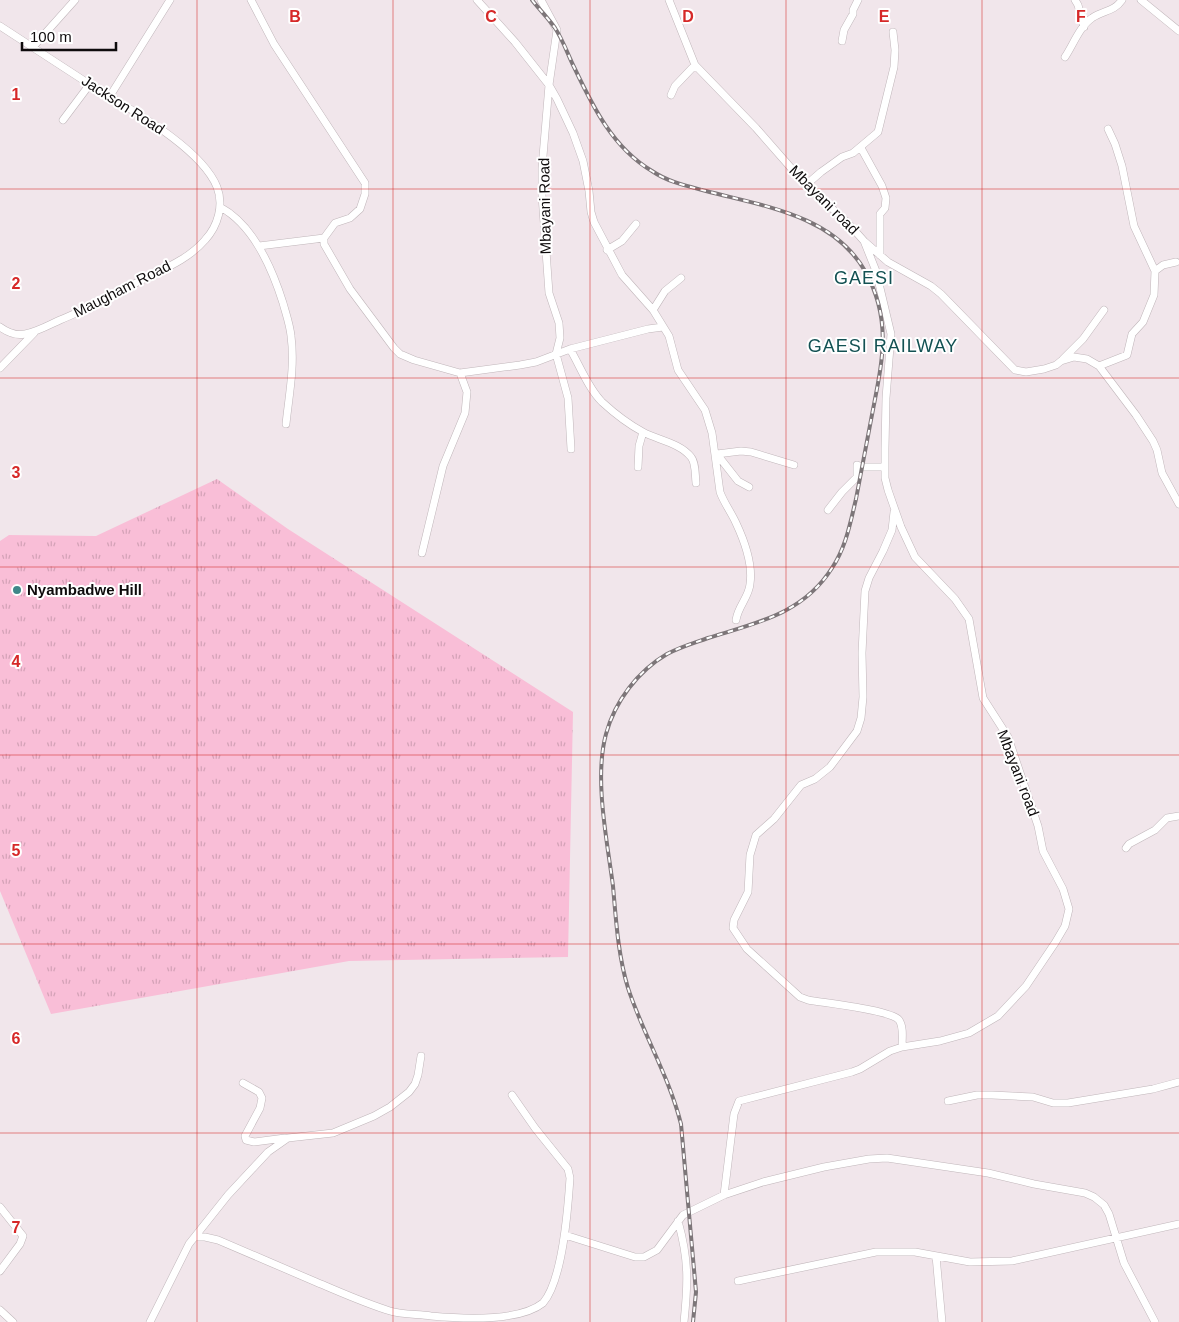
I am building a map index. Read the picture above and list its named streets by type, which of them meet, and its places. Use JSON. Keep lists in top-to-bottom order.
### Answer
{
  "streets": {
    "street": [
      "Jackson Road",
      "Mbayani road",
      "Mbayani Road",
      "Maugham Road"
    ]
  },
  "crossings": [
    ["Jackson Road", "Maugham Road"]
  ],
  "districts": ["GAESI", "GAESI RAILWAY"],
  "places": ["Nyambadwe Hill"],
  "scale_bar": "100 m",
  "grid": {
    "columns": [
      "B",
      "C",
      "D",
      "E",
      "F"
    ],
    "rows": [
      "1",
      "2",
      "3",
      "4",
      "5",
      "6",
      "7"
    ]
  }
}
